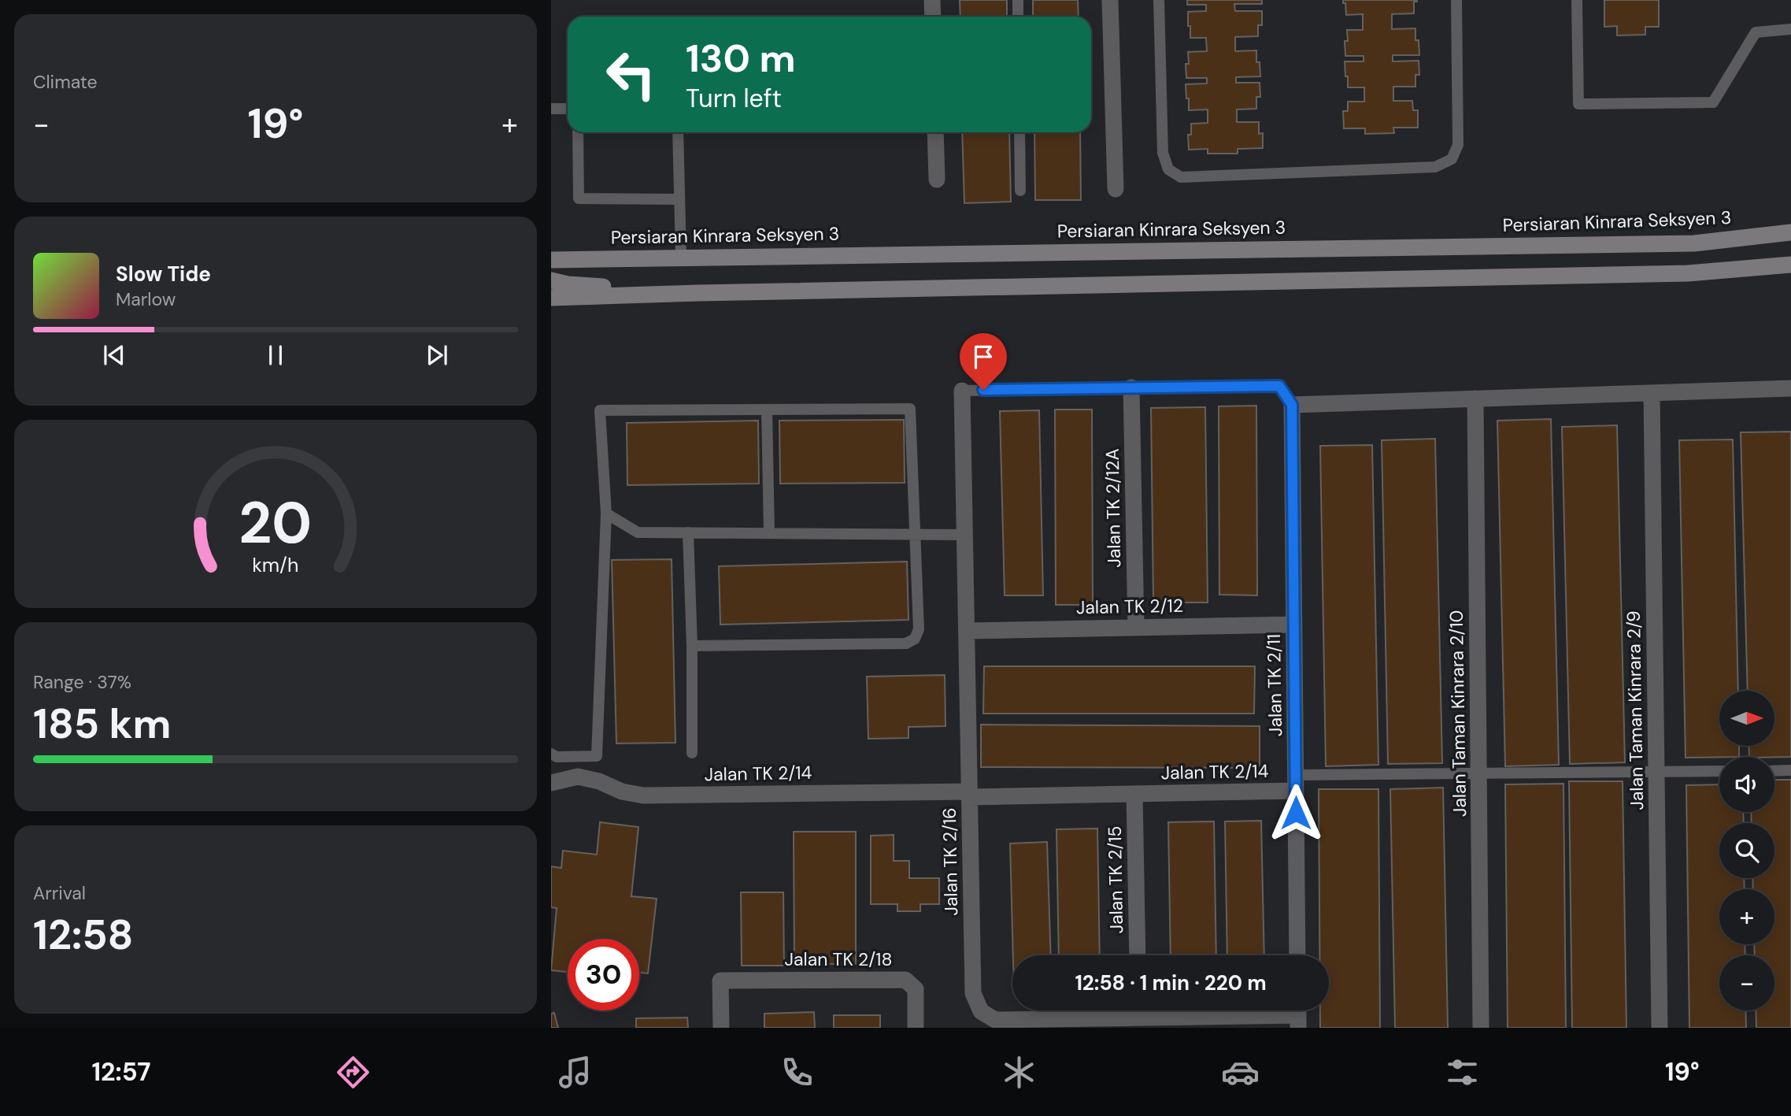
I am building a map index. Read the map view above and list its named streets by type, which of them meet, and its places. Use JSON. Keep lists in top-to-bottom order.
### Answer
{
  "streets": {
    "main road": ["Persiaran Kinrara Seksyen 3"],
    "street": [
      "Jalan TK 2/12A",
      "Jalan TK 2/12",
      "Jalan TK 2/11",
      "Jalan Taman Kinrara 2/9",
      "Jalan Taman Kinrara 2/10",
      "Jalan TK 2/14",
      "Jalan TK 2/16",
      "Jalan TK 2/15",
      "Jalan TK 2/18"
    ]
  },
  "crossings": [
    ["Jalan TK 2/12A", "Jalan TK 2/12"],
    ["Jalan TK 2/12", "Jalan TK 2/11"],
    ["Jalan TK 2/12", "Jalan TK 2/16"],
    ["Jalan TK 2/11", "Jalan TK 2/14"],
    ["Jalan TK 2/14", "Jalan TK 2/16"],
    ["Jalan TK 2/14", "Jalan TK 2/15"]
  ],
  "north": "right",
  "page": {
    "tile": [
      "Climate",
      ["Range · 37%", "185 km"],
      ["Arrival", "12:58"]
    ],
    "turn": ["130 m", "Turn left"],
    "heat": ["−", "19°", "+"],
    "song": ["Slow Tide", "Marlow"],
    "map_buttons": ["+", "−"],
    "limit": "30",
    "trip": "12:58 · 1 min · 220 m",
    "tabs": ["12:57", "19°"],
    "gauge": ["20", "km/h"]
  }
}
